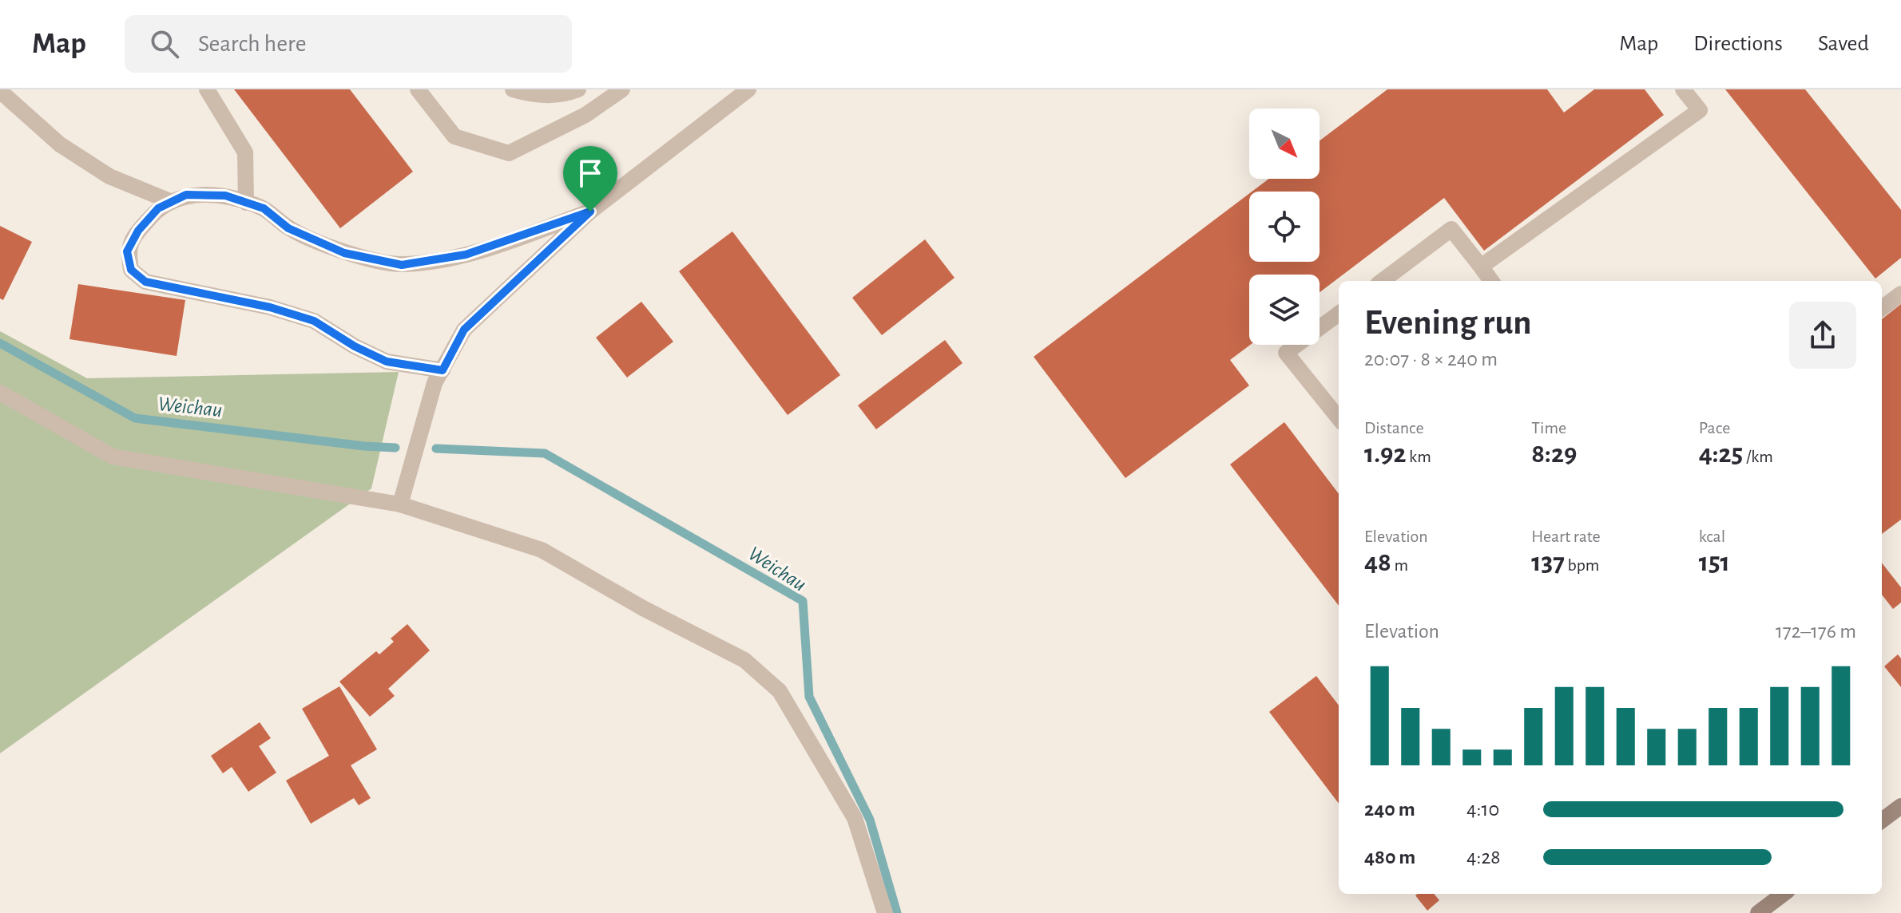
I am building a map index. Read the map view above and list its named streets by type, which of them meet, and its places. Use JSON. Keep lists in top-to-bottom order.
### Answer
{
  "water": ["Weichau"],
  "north": "bottom right",
  "page": {
    "header": "Map",
    "search": "Search here",
    "nav": ["Map", "Directions", "Saved"],
    "heading": ["Evening run", "20:07 · 8 × 240 m"],
    "stats": [
      ["Distance", "1.92 km"],
      ["Time", "8:29"],
      ["Pace", "4:25 /km"],
      ["Elevation", "48 m"],
      ["Heart rate", "137 bpm"],
      ["kcal", "151"]
    ],
    "chart": ["Elevation", "172–176 m"],
    "list": [
      {
        "name": "240 m",
        "note": "4:10"
      },
      {
        "name": "480 m",
        "note": "4:28"
      }
    ]
  }
}
